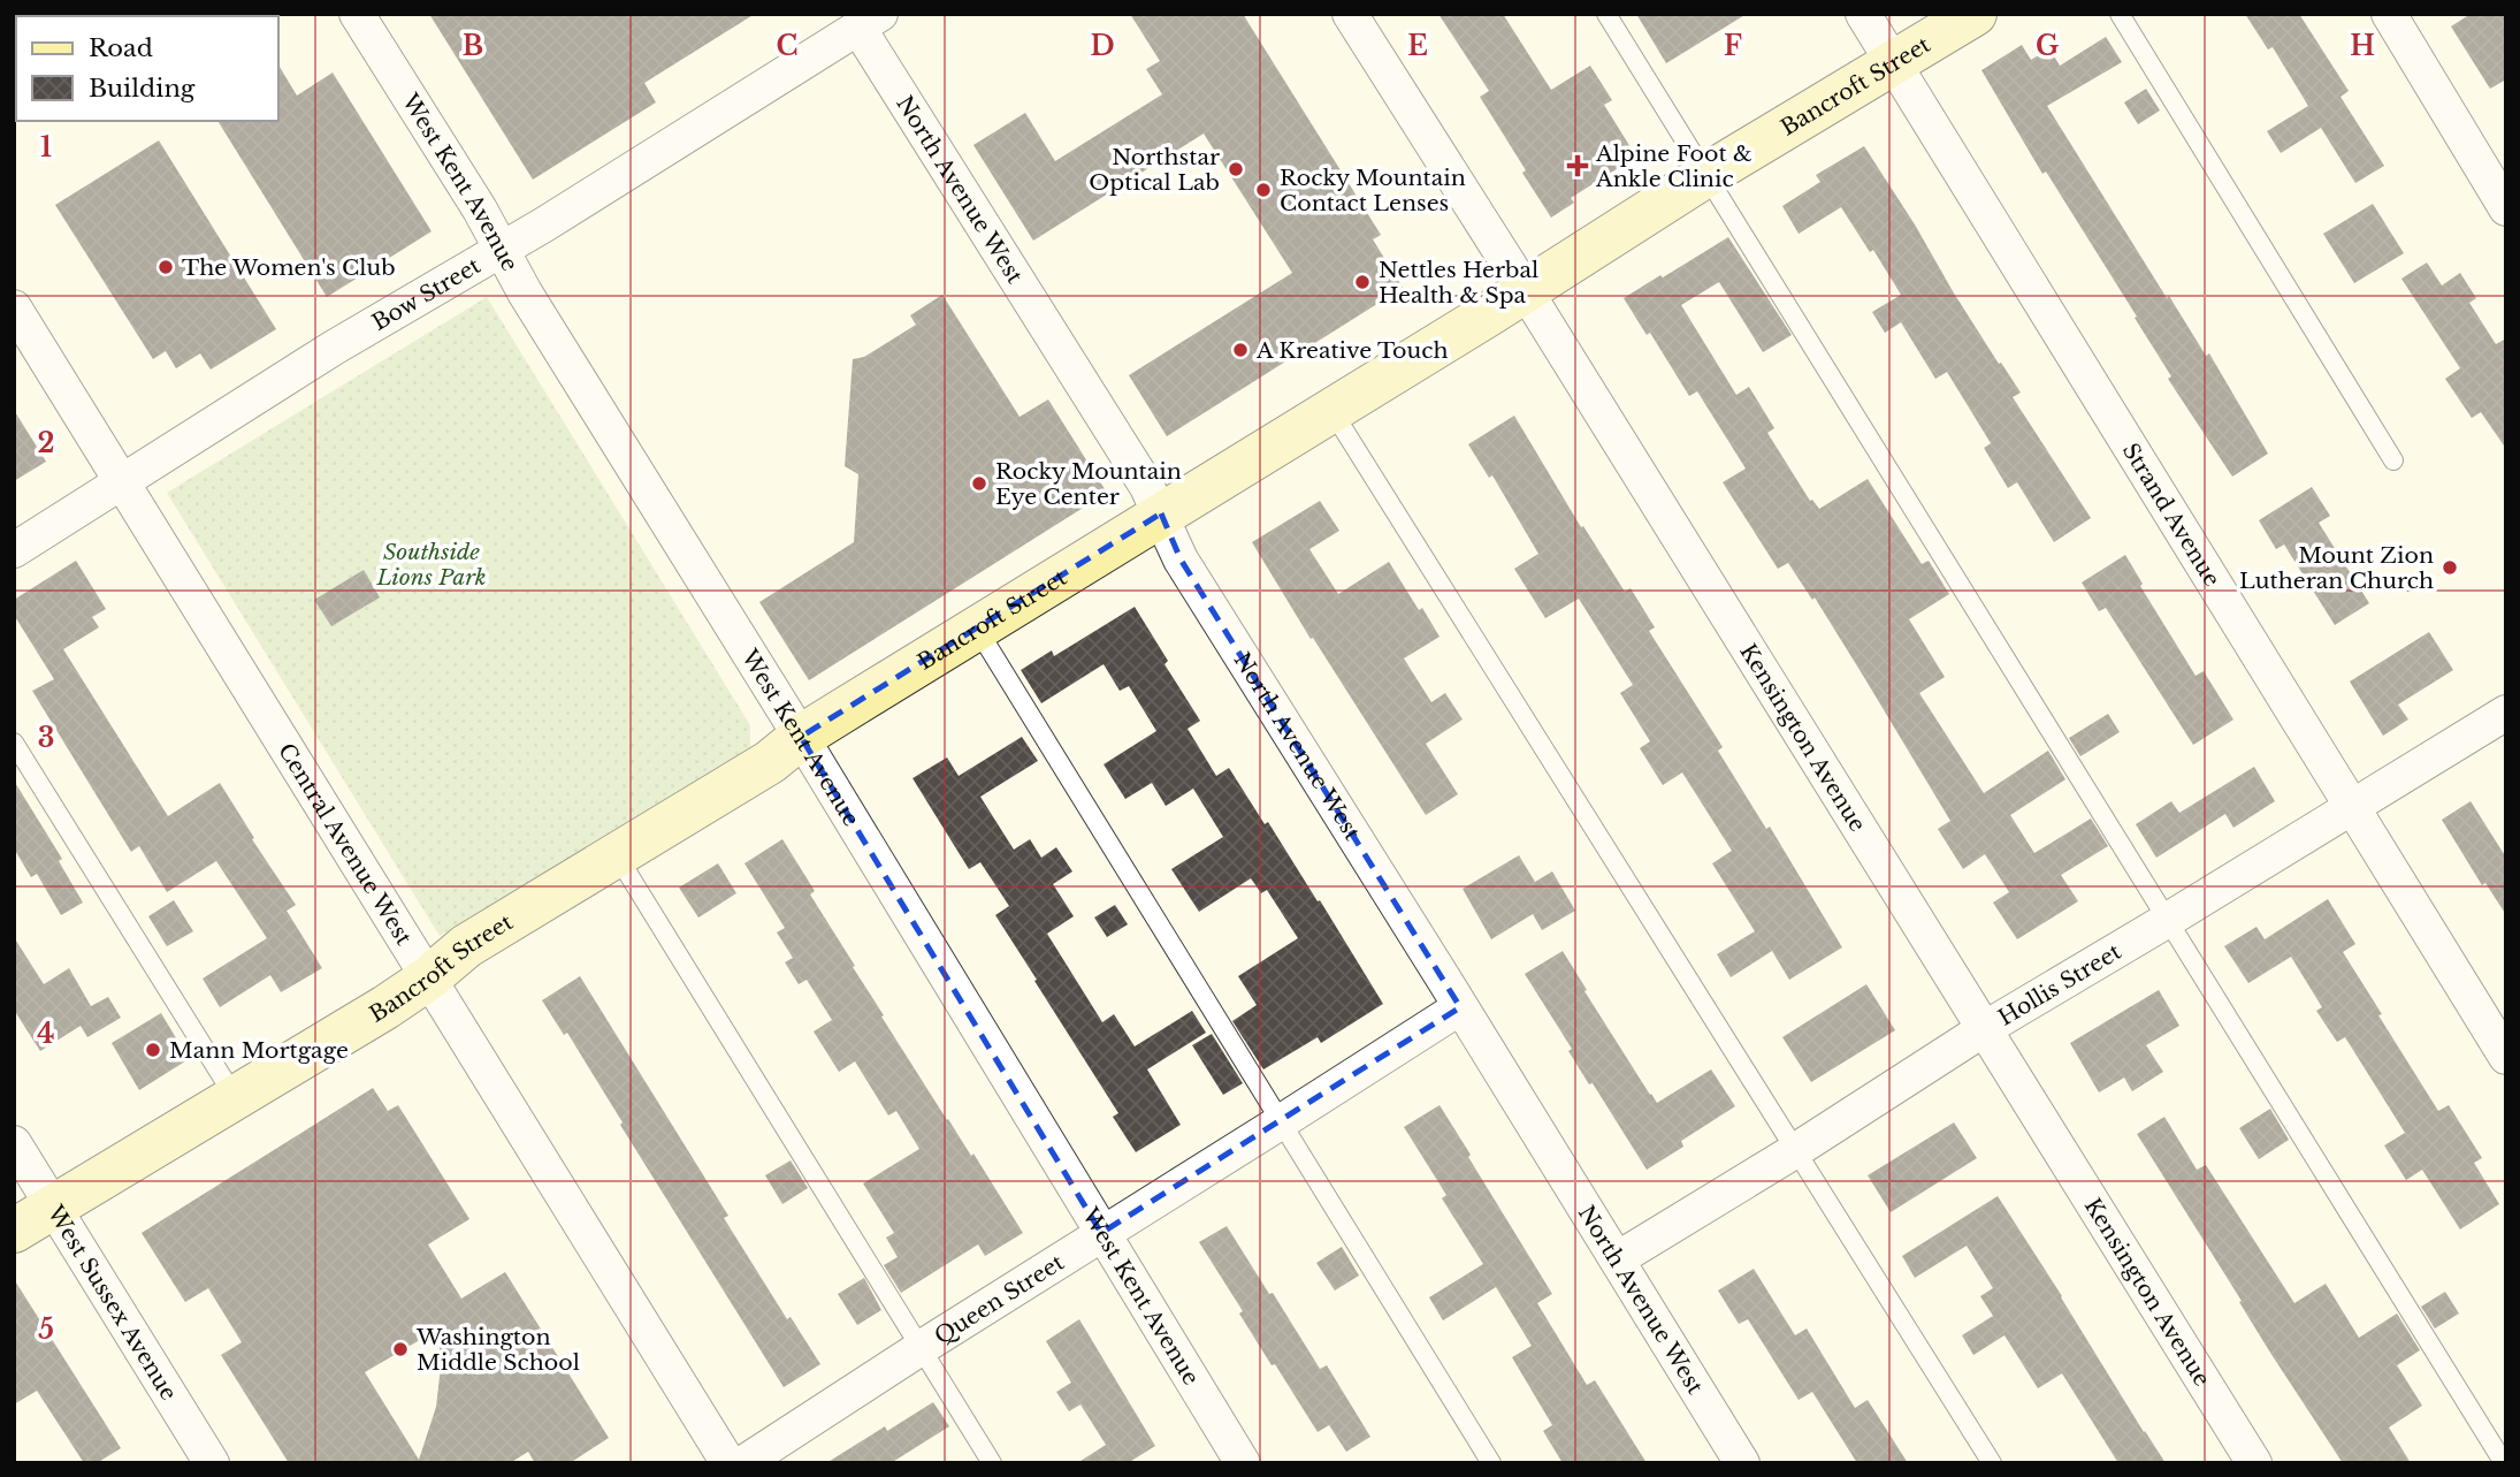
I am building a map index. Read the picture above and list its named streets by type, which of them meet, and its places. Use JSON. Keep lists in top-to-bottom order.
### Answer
{
  "streets": {
    "street": [
      "Bancroft Street",
      "West Kent Avenue",
      "North Avenue West",
      "Bow Street",
      "Strand Avenue",
      "Kensington Avenue",
      "Central Avenue West",
      "Hollis Street",
      "Queen Street",
      "West Sussex Avenue"
    ]
  },
  "crossings": [
    ["Bancroft Street", "West Kent Avenue"],
    ["Bancroft Street", "North Avenue West"],
    ["Bancroft Street", "Strand Avenue"],
    ["Bancroft Street", "Kensington Avenue"],
    ["Bancroft Street", "Central Avenue West"],
    ["Bancroft Street", "West Sussex Avenue"],
    ["West Kent Avenue", "Bow Street"],
    ["West Kent Avenue", "Queen Street"],
    ["North Avenue West", "Bow Street"],
    ["North Avenue West", "Hollis Street"],
    ["North Avenue West", "Queen Street"],
    ["Bow Street", "Central Avenue West"],
    ["Strand Avenue", "Hollis Street"],
    ["Kensington Avenue", "Hollis Street"]
  ],
  "parks": ["Southside Lions Park"],
  "places": {
    "health": ["Alpine Foot & Ankle Clinic"],
    "other": [
      "Northstar Optical Lab",
      "Rocky Mountain Contact Lenses",
      "The Women's Club",
      "Nettles Herbal Health & Spa",
      "A Kreative Touch",
      "Rocky Mountain Eye Center",
      "Mount Zion Lutheran Church",
      "Mann Mortgage",
      "Washington Middle School"
    ]
  },
  "legend": ["Road", "Building"],
  "grid": {
    "columns": [
      "B",
      "C",
      "D",
      "E",
      "F",
      "G",
      "H"
    ],
    "rows": [
      "1",
      "2",
      "3",
      "4",
      "5"
    ]
  }
}
